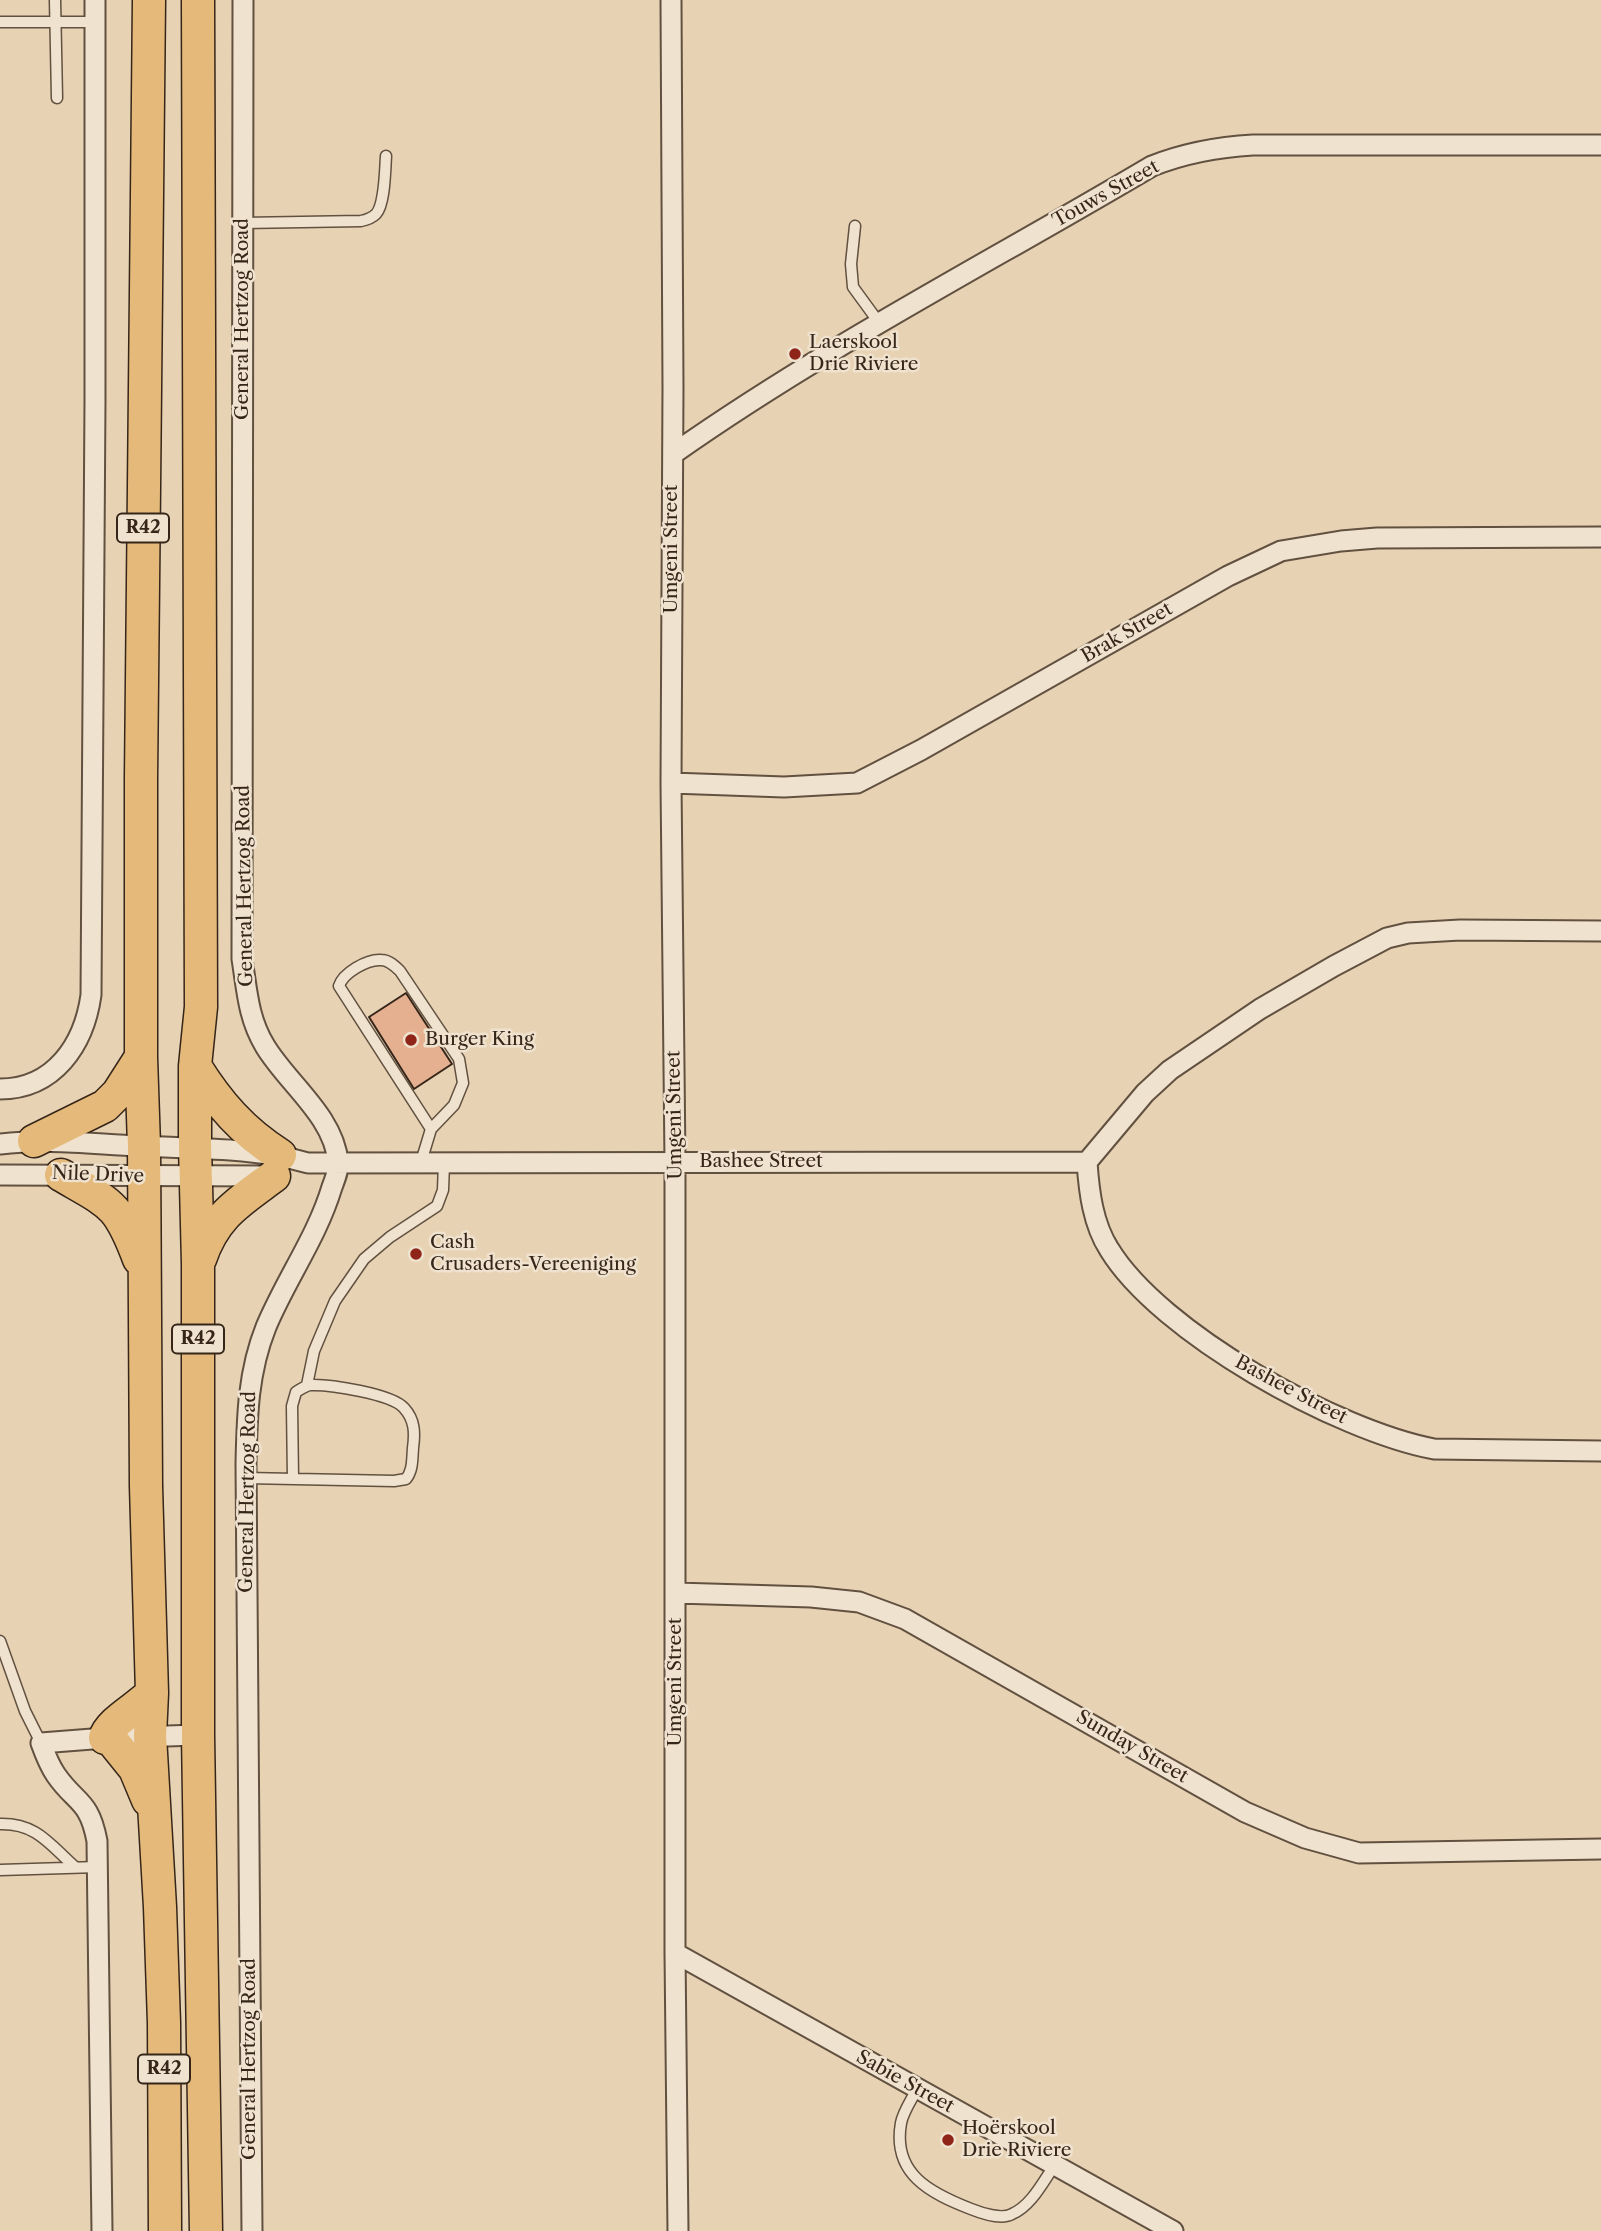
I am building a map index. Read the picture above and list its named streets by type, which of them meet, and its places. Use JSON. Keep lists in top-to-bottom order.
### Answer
{
  "streets": {
    "main road": ["R42"],
    "street": [
      "Touws Street",
      "General Hertzog Road",
      "Umgeni Street",
      "Brak Street",
      "Bashee Street",
      "Nile Drive",
      "Sunday Street",
      "Sabie Street"
    ]
  },
  "crossings": [
    ["Touws Street", "Umgeni Street"],
    ["General Hertzog Road", "Bashee Street"],
    ["R42", "Bashee Street"],
    ["R42", "Nile Drive"],
    ["Umgeni Street", "Brak Street"],
    ["Umgeni Street", "Bashee Street"],
    ["Umgeni Street", "Sunday Street"],
    ["Umgeni Street", "Sabie Street"],
    ["Bashee Street", "Nile Drive"]
  ],
  "places": [
    "Laerskool Drie Riviere",
    "Burger King",
    "Cash Crusaders-Vereeniging",
    "Hoërskool Drie Riviere"
  ]
}
